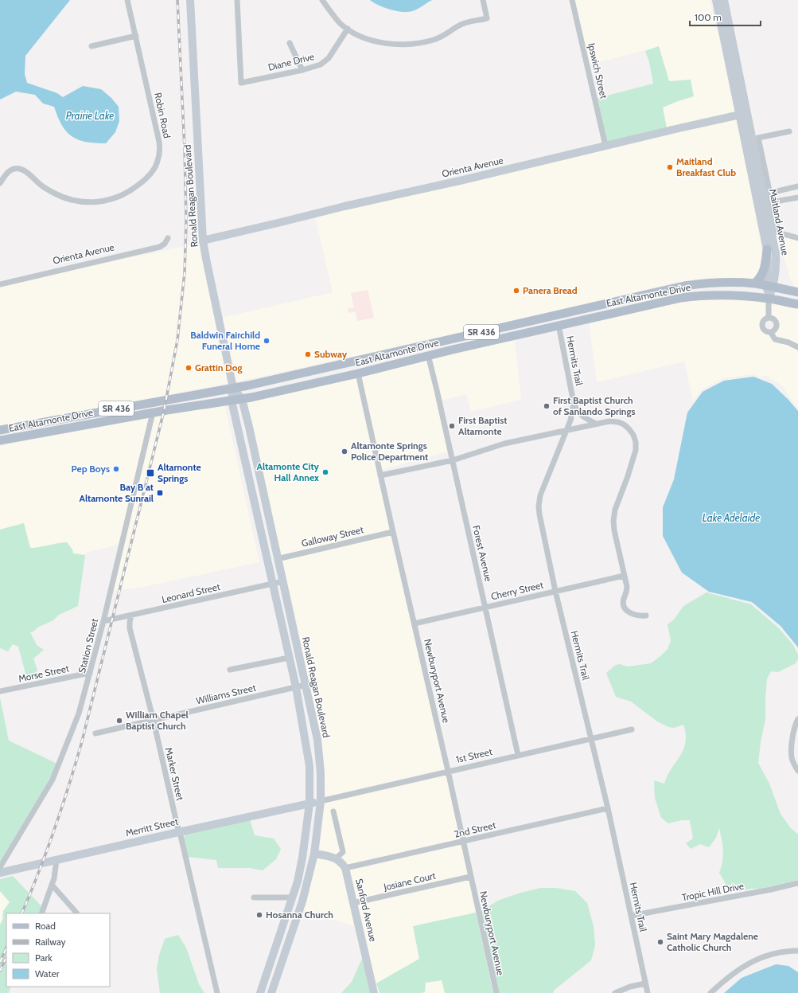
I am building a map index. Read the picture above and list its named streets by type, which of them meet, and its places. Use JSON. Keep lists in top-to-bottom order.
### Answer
{
  "streets": {
    "main road": [
      "Orienta Avenue",
      "Ronald Reagan Boulevard",
      "Maitland Avenue",
      "East Altamonte Drive",
      "SR 436",
      "Merritt Street",
      "Sanford Avenue"
    ],
    "street": [
      "Diane Drive",
      "Ipswich Street",
      "Robin Road",
      "Hermits Trail",
      "Galloway Street",
      "Forest Avenue",
      "Cherry Street",
      "Leonard Street",
      "Station Street",
      "Morse Street",
      "Newburyport Avenue",
      "Williams Street",
      "1st Street",
      "Marker Street",
      "2nd Street",
      "Josiane Court",
      "Tropic Hill Drive"
    ]
  },
  "crossings": [
    ["Ipswich Street", "Orienta Avenue"],
    ["Orienta Avenue", "Ronald Reagan Boulevard"],
    ["Orienta Avenue", "Maitland Avenue"],
    ["Ronald Reagan Boulevard", "East Altamonte Drive"],
    ["Ronald Reagan Boulevard", "Galloway Street"],
    ["Ronald Reagan Boulevard", "Leonard Street"],
    ["Ronald Reagan Boulevard", "Williams Street"],
    ["Ronald Reagan Boulevard", "1st Street"],
    ["Ronald Reagan Boulevard", "Merritt Street"],
    ["Maitland Avenue", "East Altamonte Drive"],
    ["Maitland Avenue", "SR 436"],
    ["East Altamonte Drive", "SR 436"],
    ["East Altamonte Drive", "Hermits Trail"],
    ["East Altamonte Drive", "Forest Avenue"],
    ["East Altamonte Drive", "Station Street"],
    ["East Altamonte Drive", "Newburyport Avenue"],
    ["Hermits Trail", "Cherry Street"],
    ["Hermits Trail", "1st Street"],
    ["Hermits Trail", "2nd Street"],
    ["Hermits Trail", "Tropic Hill Drive"],
    ["Galloway Street", "Newburyport Avenue"],
    ["Forest Avenue", "Cherry Street"],
    ["Forest Avenue", "1st Street"],
    ["Cherry Street", "Newburyport Avenue"],
    ["Leonard Street", "Station Street"],
    ["Leonard Street", "Marker Street"],
    ["Station Street", "Morse Street"],
    ["Newburyport Avenue", "1st Street"],
    ["Newburyport Avenue", "2nd Street"],
    ["Newburyport Avenue", "Josiane Court"],
    ["Williams Street", "Marker Street"],
    ["1st Street", "Merritt Street"],
    ["Marker Street", "Merritt Street"],
    ["2nd Street", "Sanford Avenue"],
    ["Josiane Court", "Sanford Avenue"]
  ],
  "water": ["Prairie Lake", "Lake Adelaide"],
  "places": {
    "other": [
      "Maitland Breakfast Club",
      "Panera Bread",
      "Baldwin Fairchild Funeral Home",
      "Subway",
      "Grattin Dog",
      "First Baptist Church of Sanlando Springs",
      "First Baptist Altamonte",
      "Altamonte Springs Police Department",
      "Pep Boys",
      "Altamonte City Hall Annex",
      "William Chapel Baptist Church",
      "Hosanna Church",
      "Saint Mary Magdalene Catholic Church"
    ],
    "transit": ["Altamonte Springs", "Bay B at Altamonte Sunrail"]
  },
  "legend": [
    "Road",
    "Railway",
    "Park",
    "Water"
  ],
  "scale_bar": "100 m"
}
